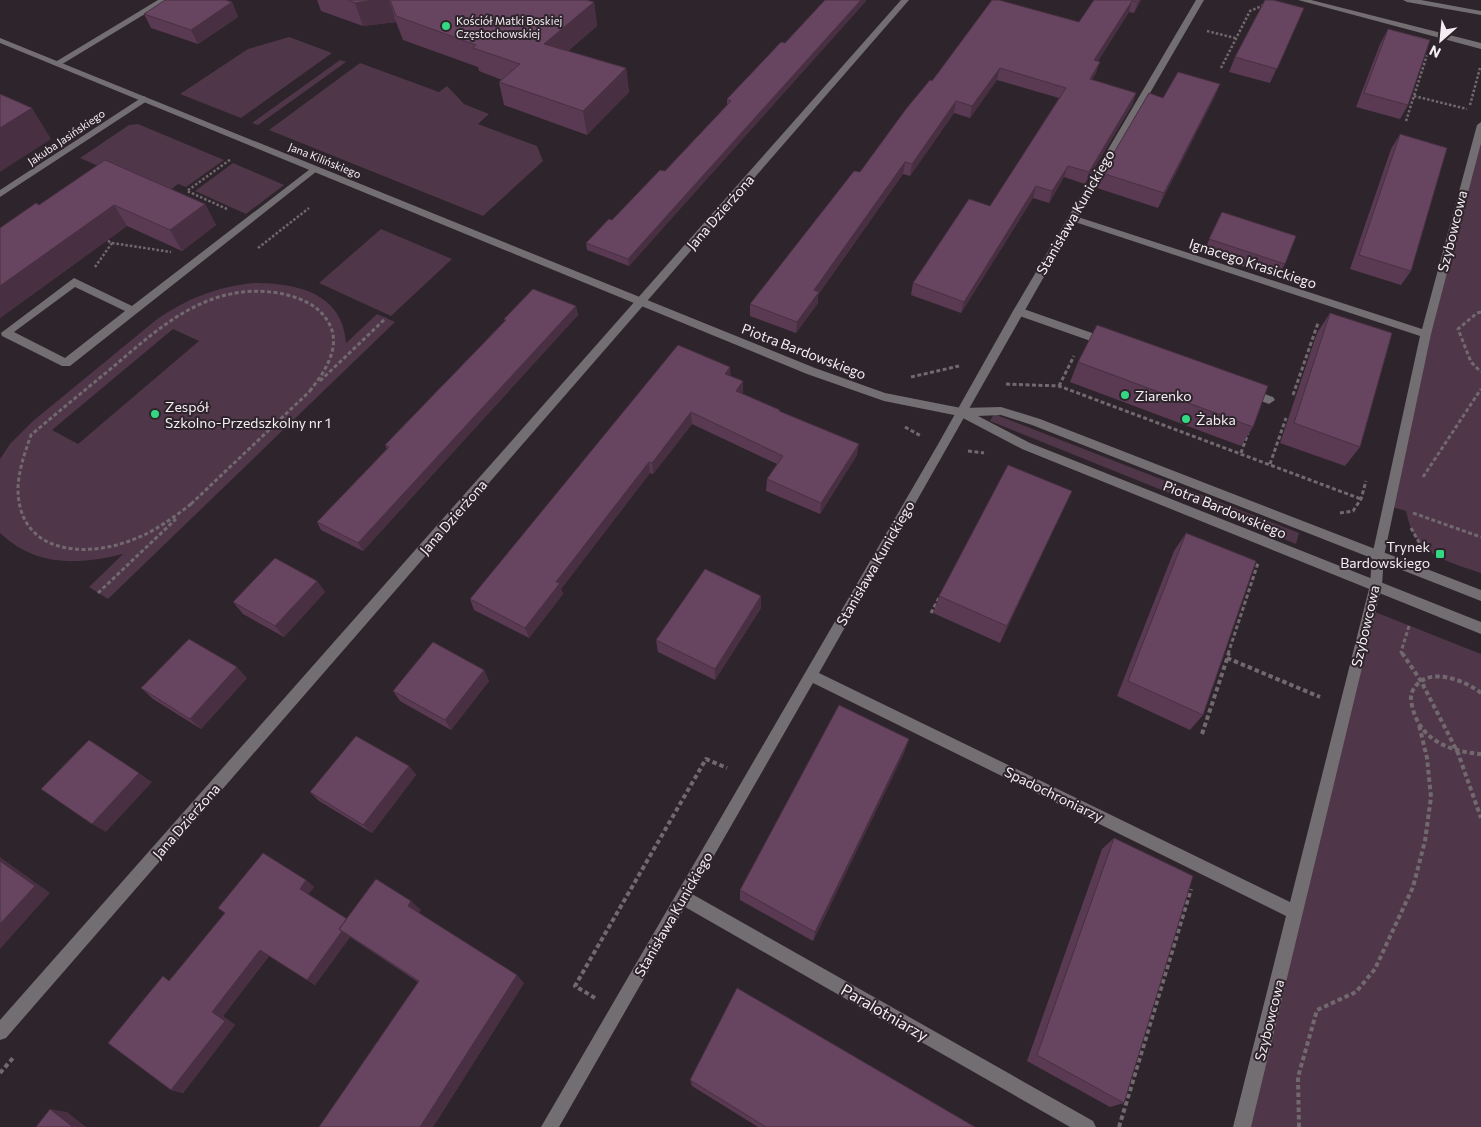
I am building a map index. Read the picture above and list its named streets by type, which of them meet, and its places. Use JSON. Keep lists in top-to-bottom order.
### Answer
{
  "streets": {
    "street": [
      "Jakuba Jasińskiego",
      "Jana Kilińskiego",
      "Jana Dzierżona",
      "Stanisława Kunickiego",
      "Szybowcowa",
      "Ignacego Krasickiego",
      "Piotra Bardowskiego",
      "Spadochroniarzy",
      "Paralotniarzy"
    ]
  },
  "crossings": [
    ["Jakuba Jasińskiego", "Jana Kilińskiego"],
    ["Jana Kilińskiego", "Jana Dzierżona"],
    ["Jana Kilińskiego", "Piotra Bardowskiego"],
    ["Jana Dzierżona", "Piotra Bardowskiego"],
    ["Stanisława Kunickiego", "Ignacego Krasickiego"],
    ["Stanisława Kunickiego", "Piotra Bardowskiego"],
    ["Stanisława Kunickiego", "Spadochroniarzy"],
    ["Stanisława Kunickiego", "Paralotniarzy"],
    ["Szybowcowa", "Ignacego Krasickiego"],
    ["Szybowcowa", "Piotra Bardowskiego"],
    ["Szybowcowa", "Spadochroniarzy"]
  ],
  "places": {
    "other": [
      "Kościół Matki Boskiej Częstochowskiej",
      "Ziarenko",
      "Zespół Szkolno-Przedszkolny nr 1",
      "Żabka"
    ],
    "transit": ["Trynek Bardowskiego"]
  },
  "north": "bottom left"
}
